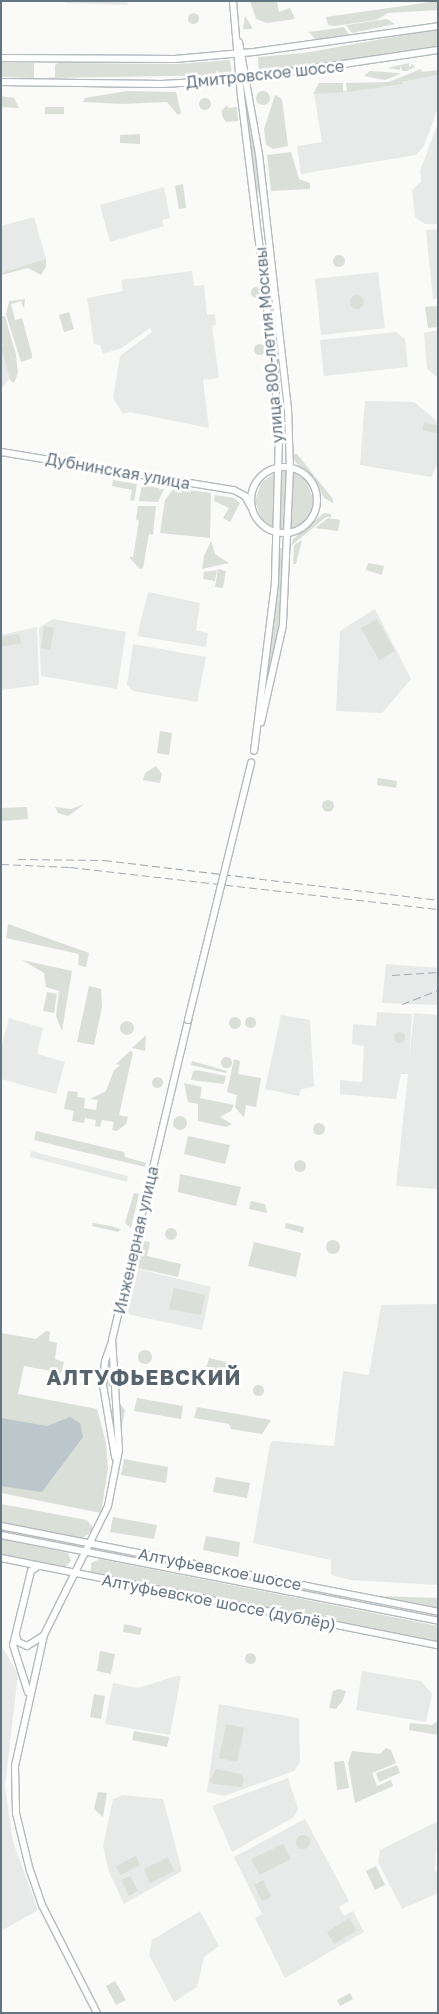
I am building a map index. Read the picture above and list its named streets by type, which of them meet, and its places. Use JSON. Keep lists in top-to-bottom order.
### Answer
{
  "streets": {
    "main road": [
      "Дмитровское шоссе",
      "улица 800-летия Москвы",
      "Дубнинская улица",
      "Инженерная улица",
      "Алтуфьевское шоссе",
      "Алтуфьевское шоссе (дублёр)"
    ]
  },
  "crossings": [
    ["Дмитровское шоссе", "улица 800-летия Москвы"],
    ["улица 800-летия Москвы", "Дубнинская улица"],
    ["улица 800-летия Москвы", "Инженерная улица"],
    ["Инженерная улица", "Алтуфьевское шоссе"],
    ["Инженерная улица", "Алтуфьевское шоссе (дублёр)"]
  ],
  "districts": ["АЛТУФЬЕВСКИЙ"]
}
